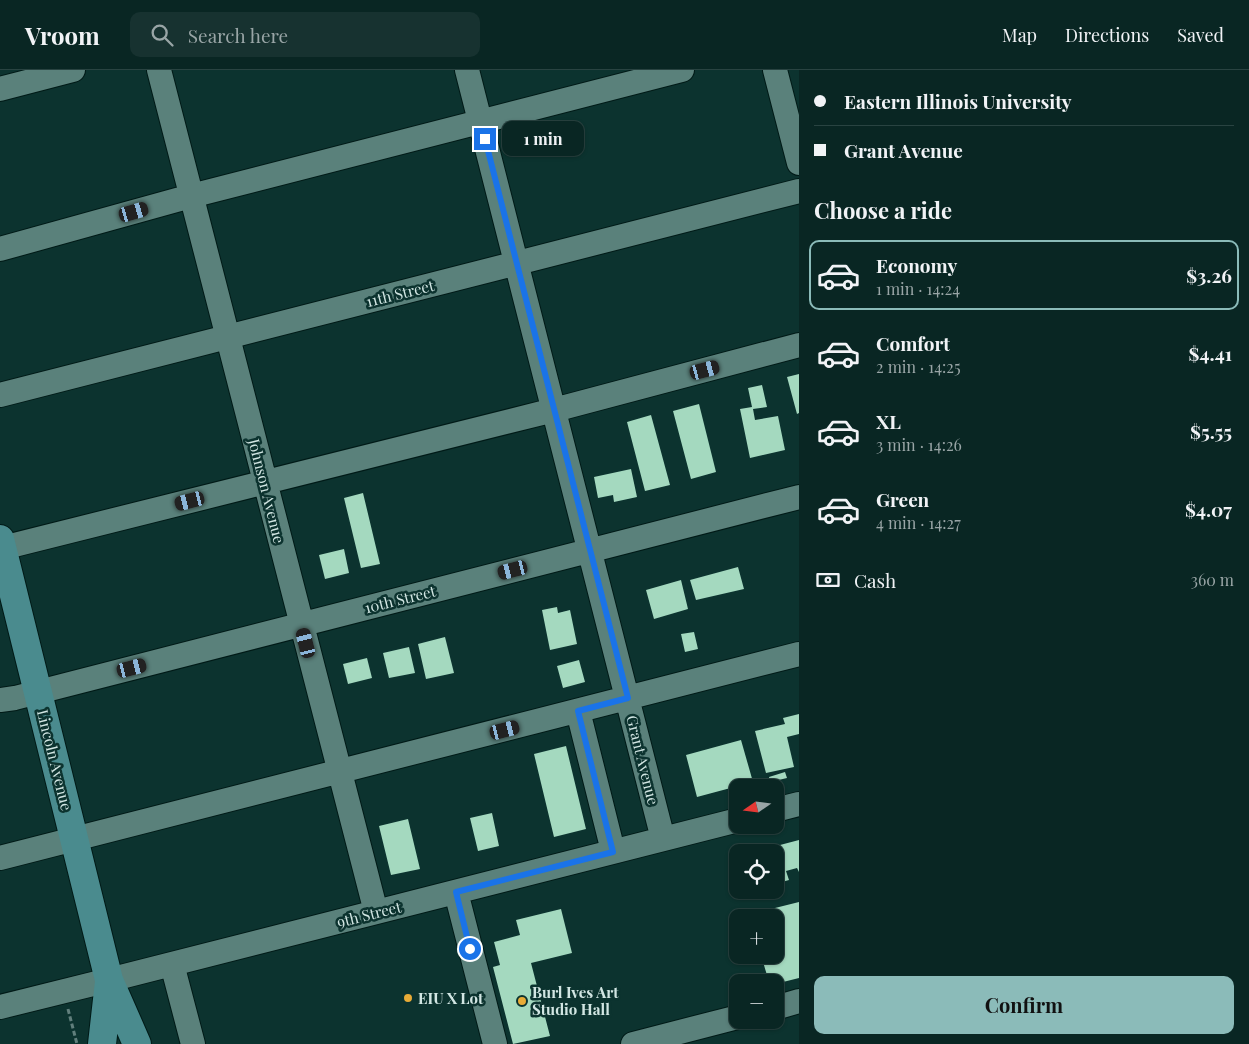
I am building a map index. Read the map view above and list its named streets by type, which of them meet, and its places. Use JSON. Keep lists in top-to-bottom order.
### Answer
{
  "streets": {
    "main road": ["Lincoln Avenue"],
    "street": [
      "11th Street",
      "Johnson Avenue",
      "10th Street",
      "Grant Avenue",
      "9th Street"
    ]
  },
  "crossings": [
    ["11th Street", "Johnson Avenue"],
    ["11th Street", "Grant Avenue"],
    ["Johnson Avenue", "10th Street"],
    ["Johnson Avenue", "9th Street"],
    ["10th Street", "Lincoln Avenue"],
    ["10th Street", "Grant Avenue"],
    ["Lincoln Avenue", "9th Street"],
    ["Grant Avenue", "9th Street"]
  ],
  "places": ["EIU X Lot", "Burl Ives Art Studio Hall"],
  "north": "left",
  "page": {
    "header": "Vroom",
    "search": "Search here",
    "nav": ["Map", "Directions", "Saved"],
    "banner": ["Eastern Illinois University", "Grant Avenue"],
    "bubble": "1 min",
    "heading": "Choose a ride",
    "list": [
      {
        "name": "Economy",
        "note": "1 min · 14:24",
        "value": "$3.26"
      },
      {
        "name": "Comfort",
        "note": "2 min · 14:25",
        "value": "$4.41"
      },
      {
        "name": "XL",
        "note": "3 min · 14:26",
        "value": "$5.55"
      },
      {
        "name": "Green",
        "note": "4 min · 14:27",
        "value": "$4.07"
      }
    ],
    "pay": ["Cash", "360 m"],
    "map_buttons": ["+", "−"],
    "buttons": "Confirm"
  }
}
